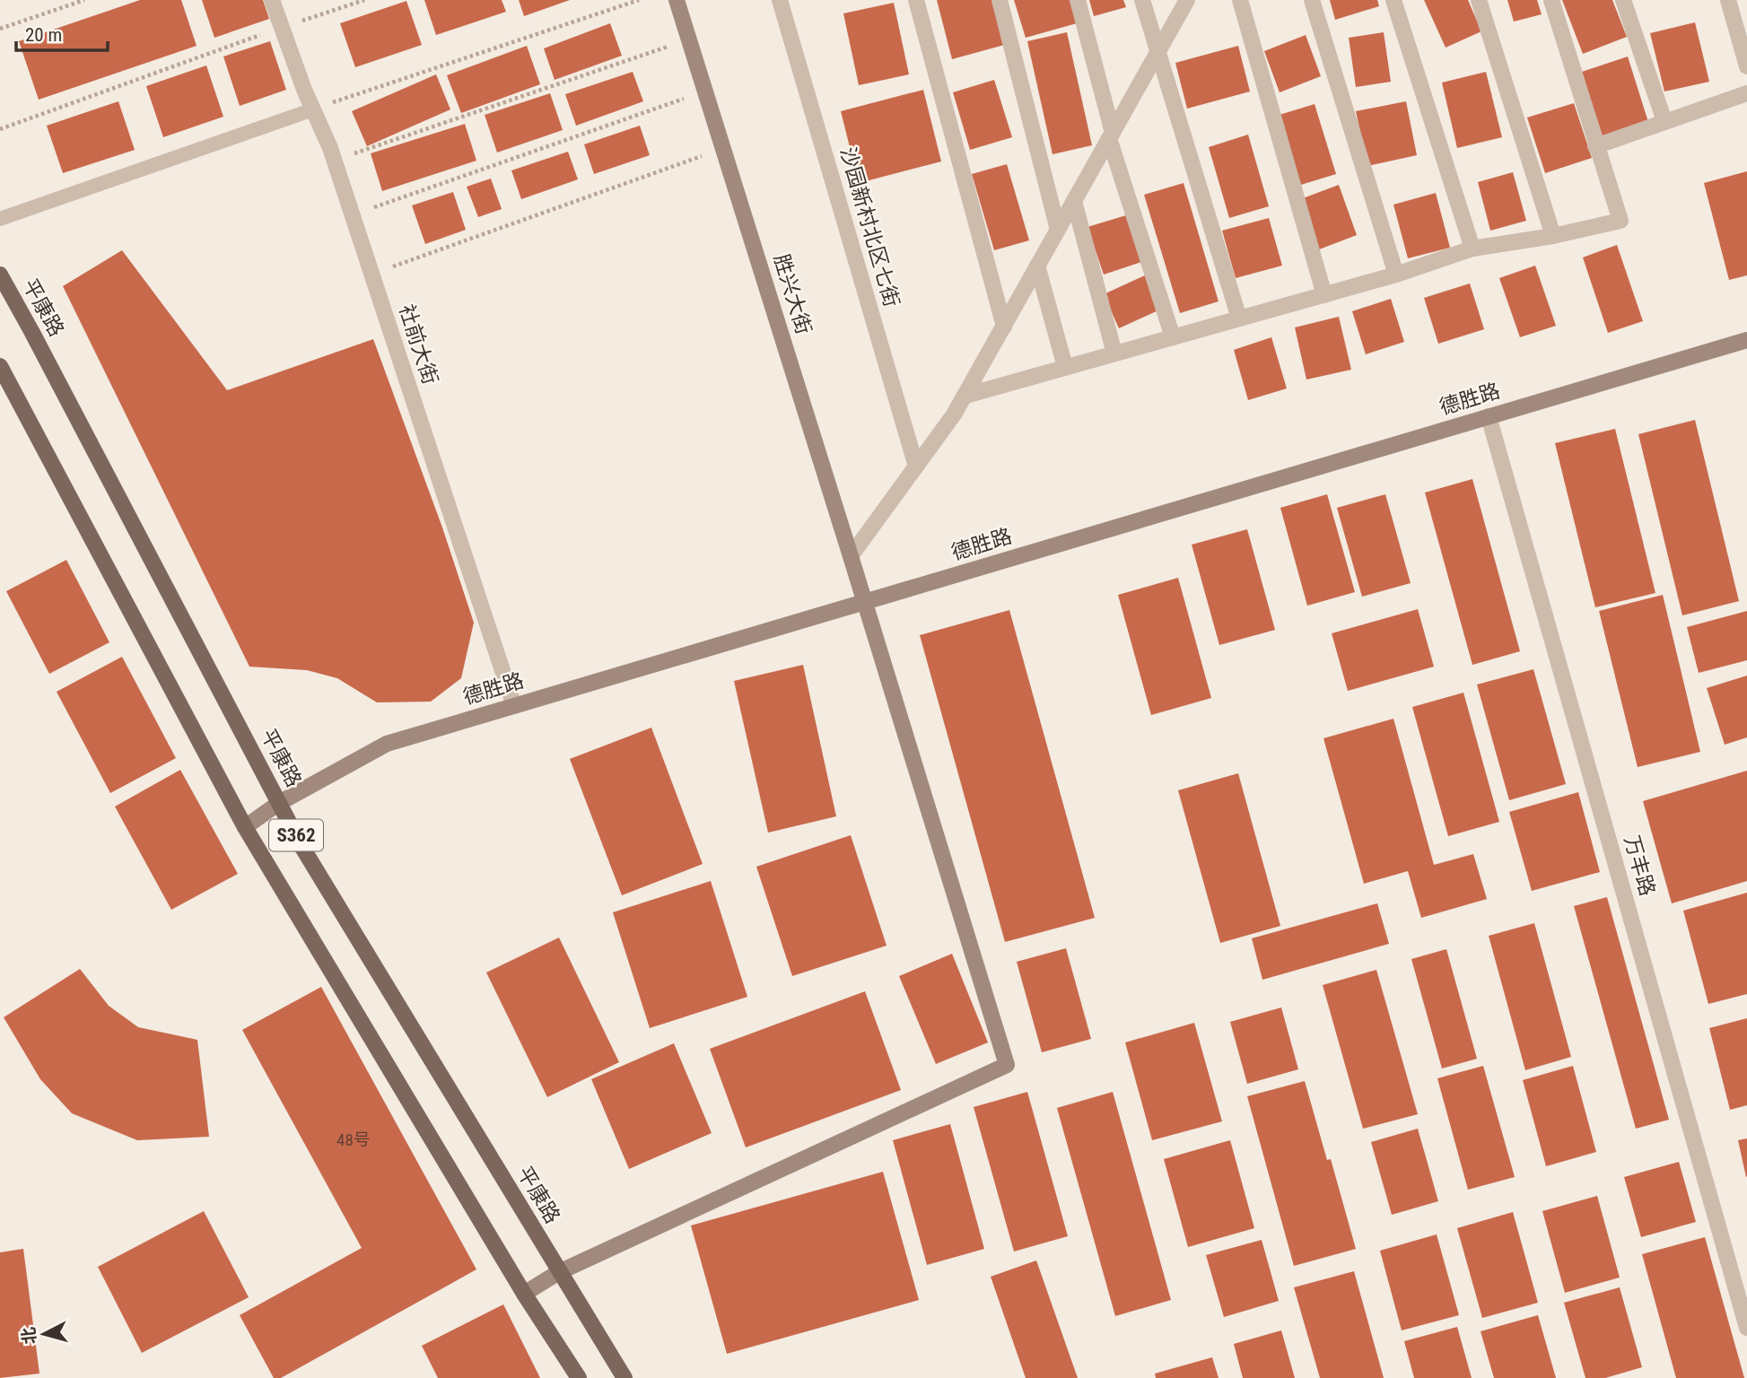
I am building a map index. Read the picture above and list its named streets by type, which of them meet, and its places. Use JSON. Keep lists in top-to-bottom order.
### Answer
{
  "streets": {
    "main road": ["平康路", "S362"],
    "street": [
      "沙园新村北区七街",
      "胜兴大街",
      "社前大街",
      "德胜路",
      "万丰路"
    ]
  },
  "crossings": [
    ["胜兴大街", "平康路"],
    ["胜兴大街", "德胜路"],
    ["平康路", "德胜路"],
    ["社前大街", "德胜路"],
    ["德胜路", "S362"],
    ["德胜路", "万丰路"]
  ],
  "house_numbers": ["48号"],
  "scale_bar": "20 m",
  "north": "left"
}
